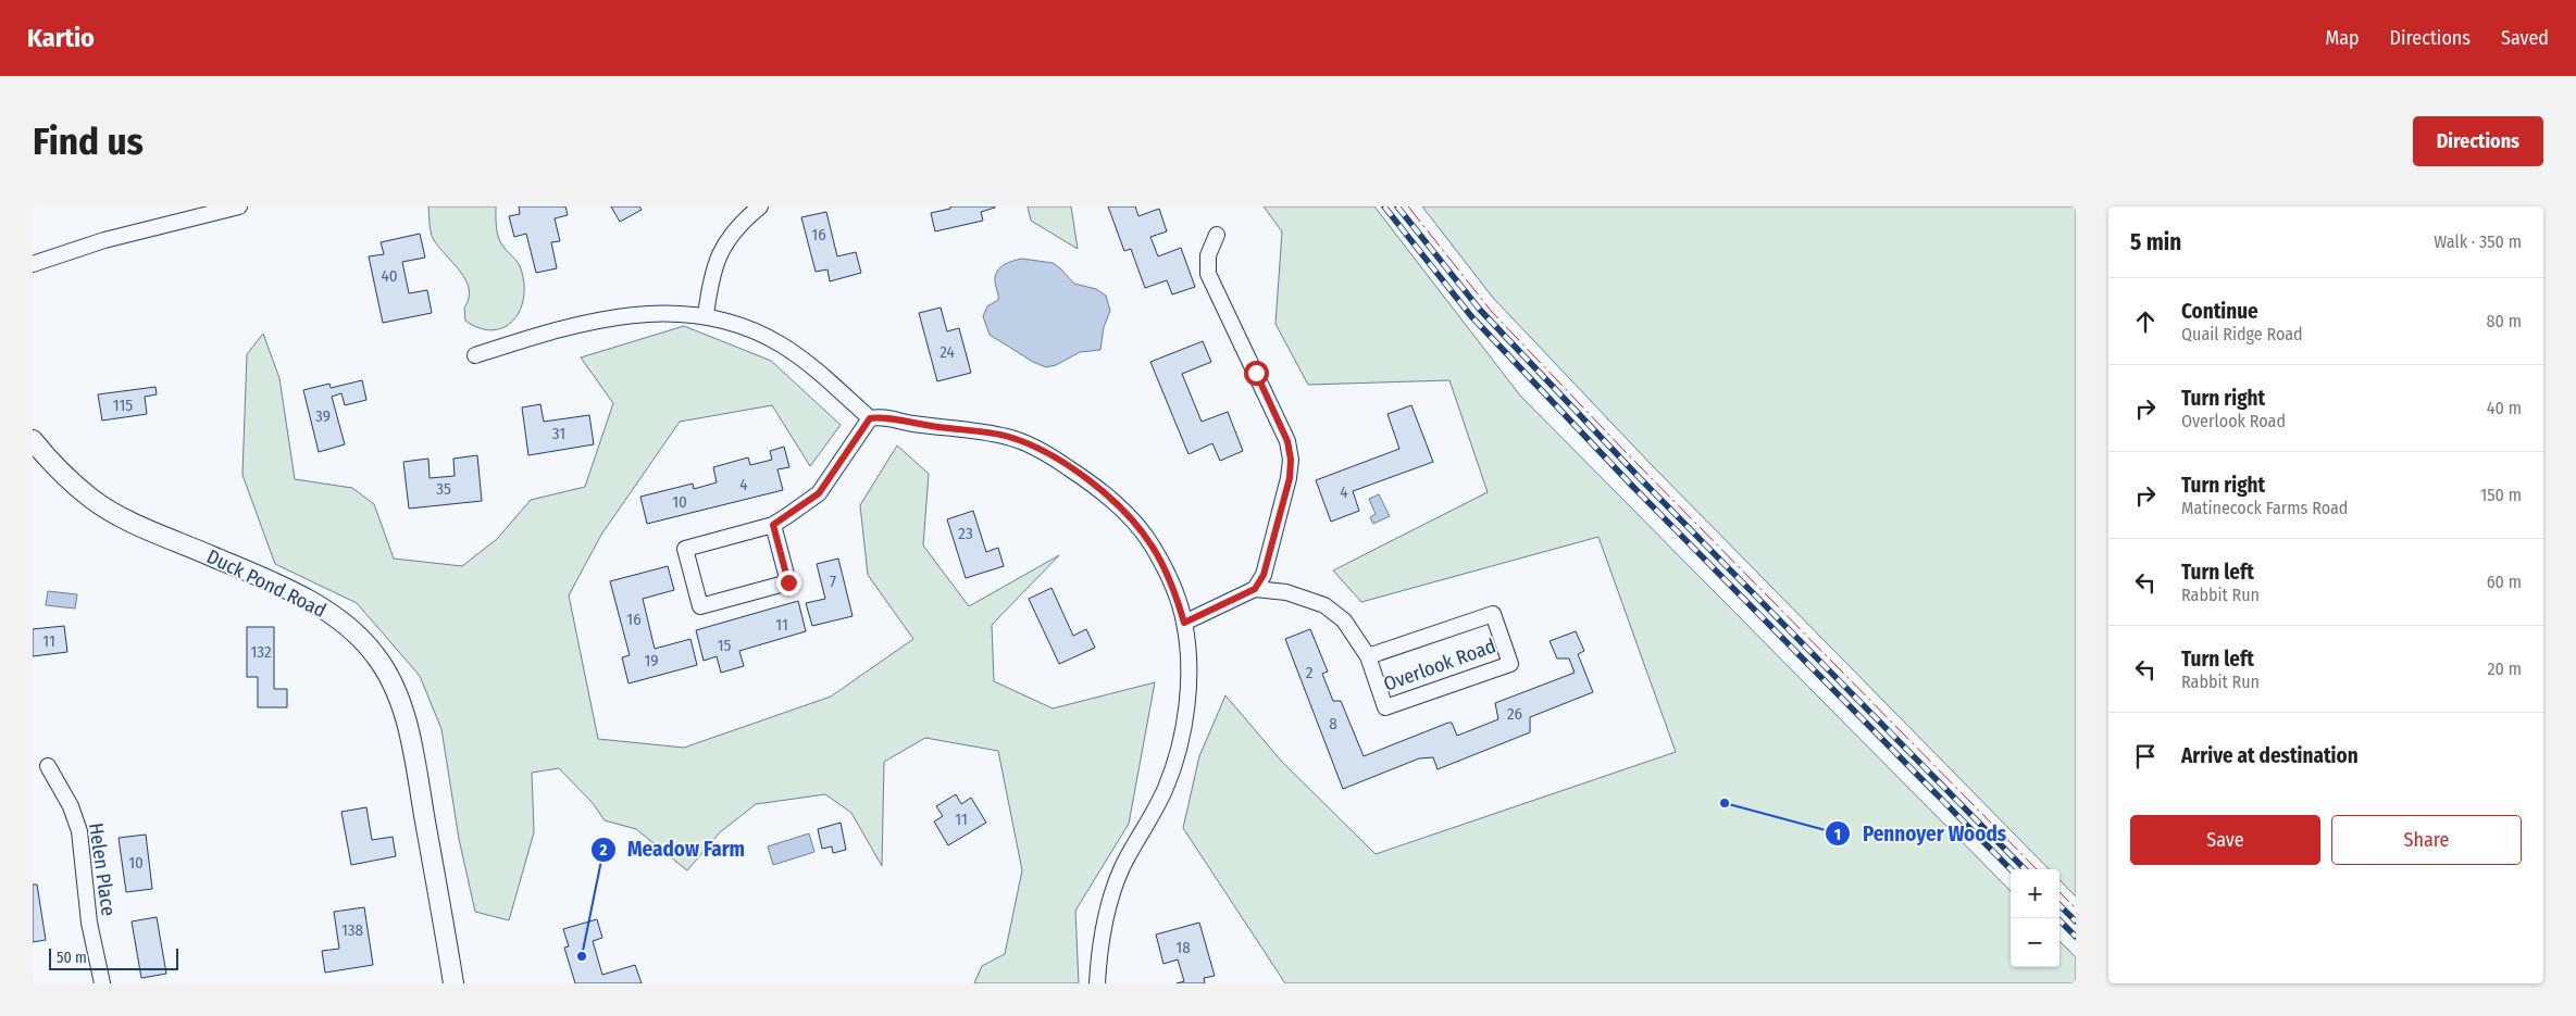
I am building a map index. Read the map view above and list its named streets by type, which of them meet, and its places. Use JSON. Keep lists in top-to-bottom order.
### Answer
{
  "streets": {
    "street": ["Duck Pond Road", "Overlook Road", "Helen Place"]
  },
  "places": ["Pennoyer Woods", "Meadow Farm"],
  "house_numbers": [
    "16",
    "40",
    "24",
    "115",
    "39",
    "31",
    "4",
    "35",
    "4",
    "10",
    "23",
    "7",
    "16",
    "11",
    "11",
    "15",
    "132",
    "19",
    "2",
    "26",
    "8",
    "11",
    "10",
    "138",
    "18"
  ],
  "scale_bar": "50 m",
  "page": {
    "header": "Kartio",
    "nav": ["Map", "Directions", "Saved"],
    "buttons": [
      "Directions",
      ["Save", "Share"]
    ],
    "title": "Find us",
    "heading": ["5 min", "Walk · 350 m"],
    "list": [
      ["Continue", "Quail Ridge Road", "80 m"],
      ["Turn right", "Overlook Road", "40 m"],
      ["Turn right", "Matinecock Farms Road", "150 m"],
      ["Turn left", "Rabbit Run", "60 m"],
      ["Turn left", "Rabbit Run", "20 m"],
      "Arrive at destination"
    ],
    "map_buttons": ["+", "−"],
    "scale": "50 m"
  }
}
